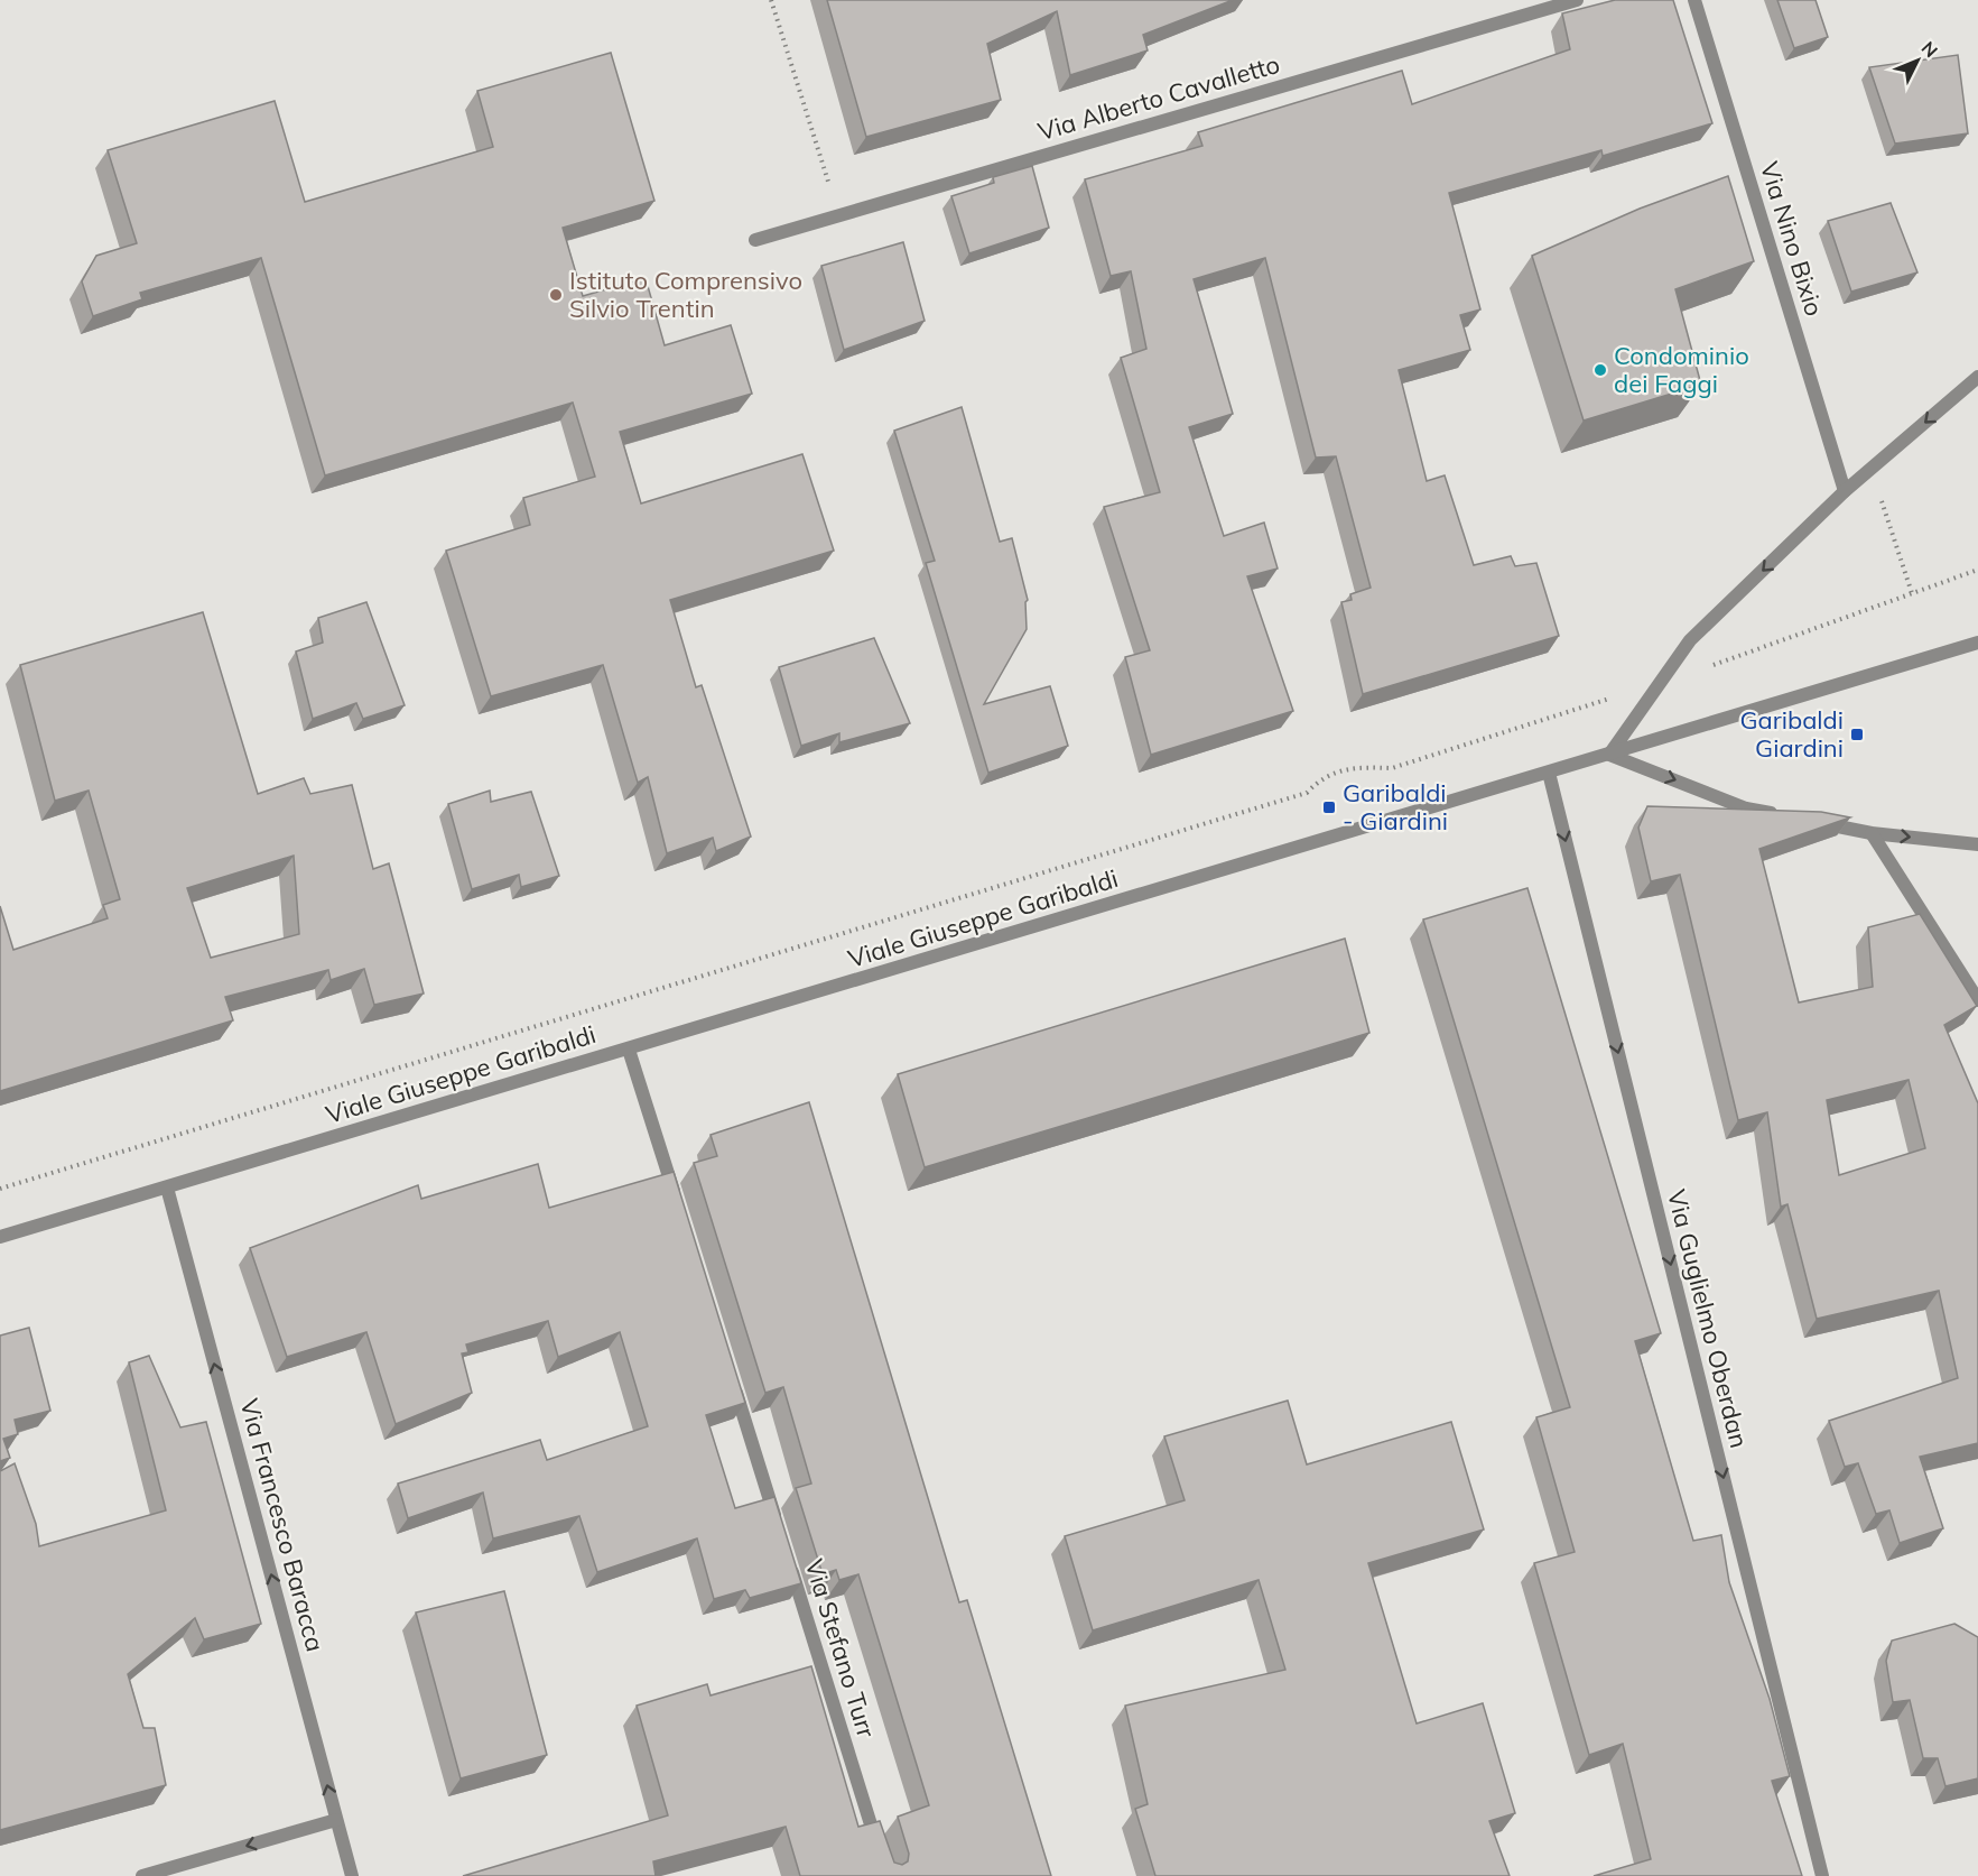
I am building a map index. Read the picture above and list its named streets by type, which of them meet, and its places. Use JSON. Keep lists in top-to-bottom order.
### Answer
{
  "streets": {
    "street": [
      "Via Alberto Cavalletto",
      "Via Nino Bixio",
      "Viale Giuseppe Garibaldi",
      "Via Guglielmo Oberdan",
      "Via Francesco Baracca",
      "Via Stefano Turr"
    ]
  },
  "crossings": [
    ["Viale Giuseppe Garibaldi", "Via Guglielmo Oberdan"],
    ["Viale Giuseppe Garibaldi", "Via Francesco Baracca"]
  ],
  "one_way": ["Via Guglielmo Oberdan", "Via Francesco Baracca"],
  "places": {
    "other": ["Istituto Comprensivo Silvio Trentin", "Condominio dei Faggi"],
    "transit": ["Garibaldi Giardini", "Garibaldi - Giardini"]
  },
  "north": "top right"
}
